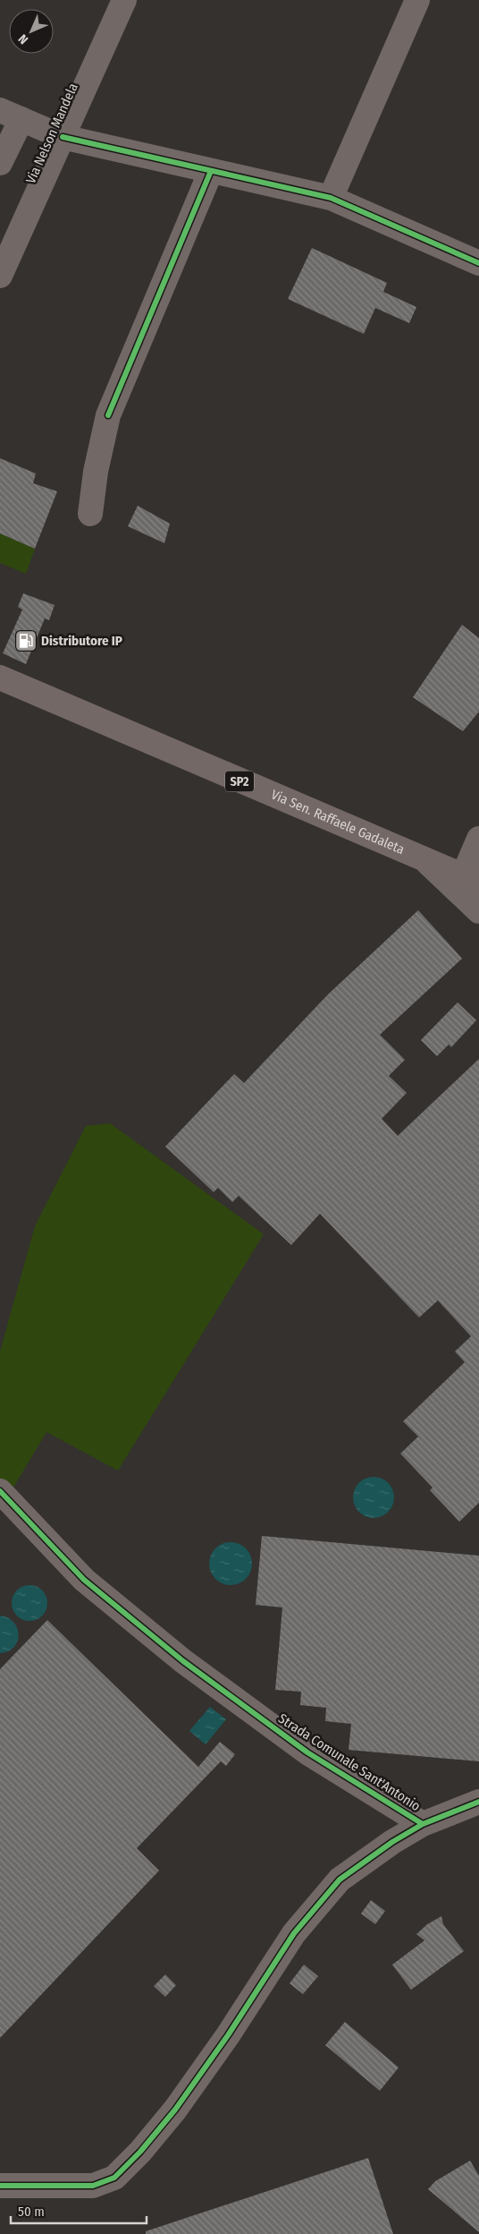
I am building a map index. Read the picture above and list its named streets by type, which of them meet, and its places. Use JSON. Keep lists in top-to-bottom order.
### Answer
{
  "streets": {
    "main road": ["SP2", "Via Sen. Raffaele Gadaleta"],
    "street": ["Via Nelson Mandela", "Strada Comunale Sant'Antonio"]
  },
  "places": {
    "fuel station": ["Distributore IP"]
  },
  "scale_bar": "50 m",
  "north": "bottom left"
}
